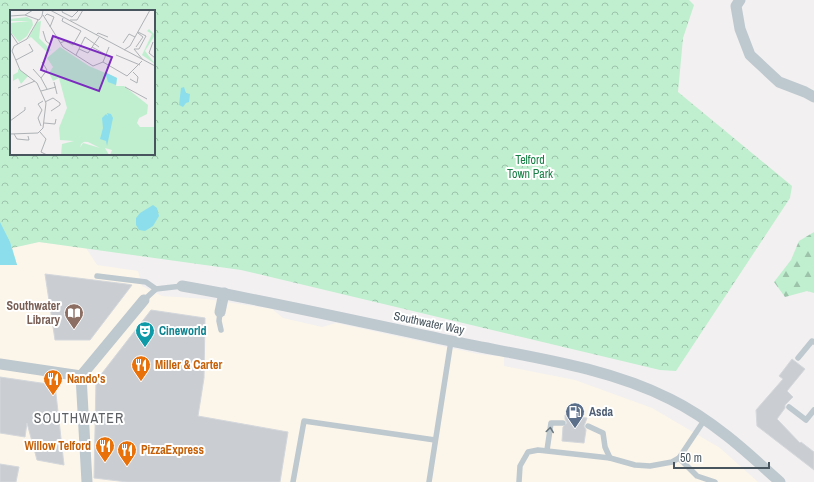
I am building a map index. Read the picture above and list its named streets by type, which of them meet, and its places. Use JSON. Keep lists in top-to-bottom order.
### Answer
{
  "streets": {
    "street": ["Southwater Way"]
  },
  "districts": ["SOUTHWATER"],
  "parks": ["Telford Town Park"],
  "places": {
    "library": ["Southwater Library"],
    "theatre": ["Cineworld"],
    "restaurant": [
      "Miller & Carter",
      "Nando's",
      "Willow Telford",
      "PizzaExpress"
    ],
    "fuel station": ["Asda"]
  },
  "scale_bar": "50 m"
}
